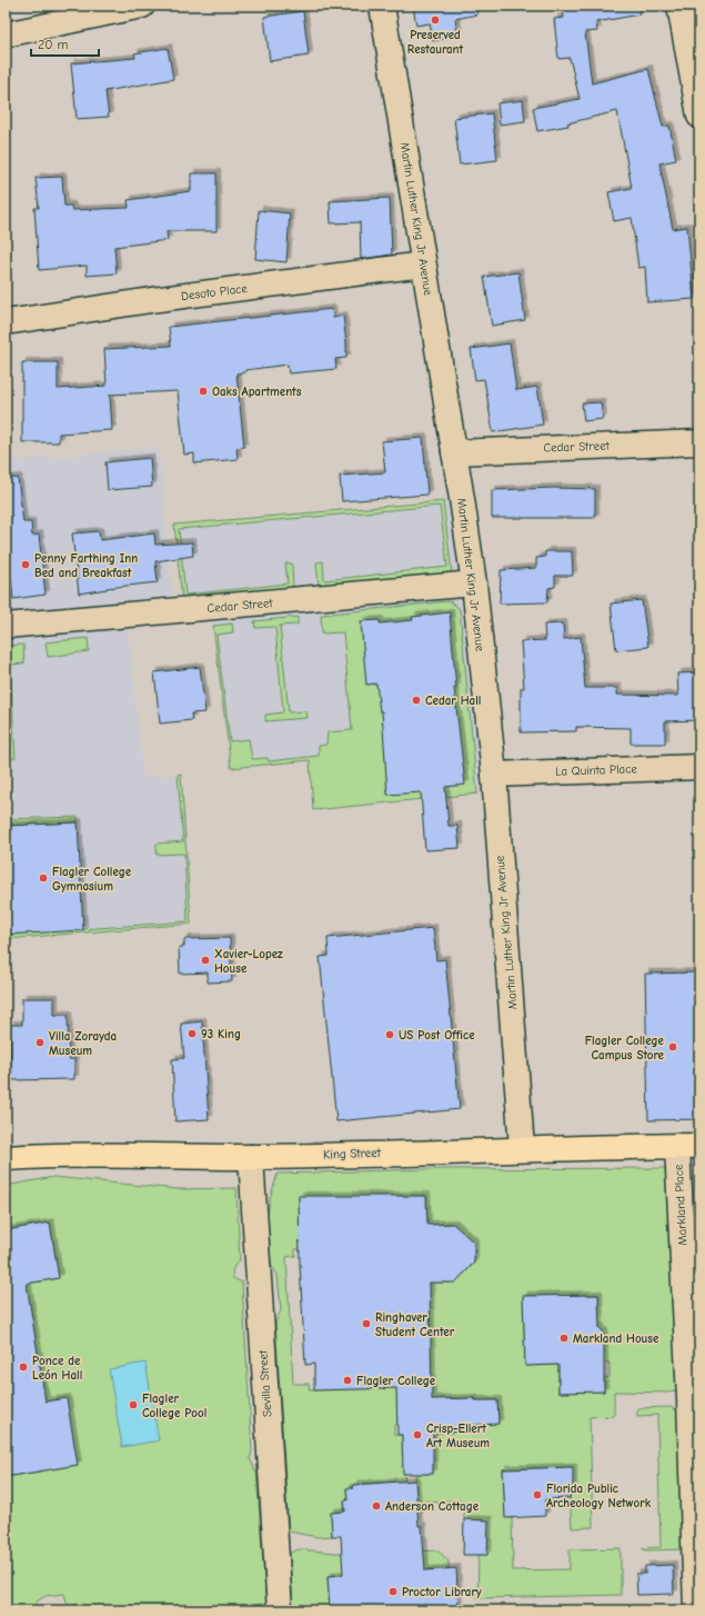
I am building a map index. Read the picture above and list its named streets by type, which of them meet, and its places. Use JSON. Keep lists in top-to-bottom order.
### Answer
{
  "streets": {
    "main road": ["King Street"],
    "street": [
      "Martin Luther King Jr Avenue",
      "Desoto Place",
      "Cedar Street",
      "La Quinta Place",
      "Markland Place",
      "Sevilla Street"
    ]
  },
  "crossings": [
    ["Martin Luther King Jr Avenue", "Desoto Place"],
    ["Martin Luther King Jr Avenue", "Cedar Street"],
    ["Martin Luther King Jr Avenue", "La Quinta Place"],
    ["Martin Luther King Jr Avenue", "King Street"],
    ["King Street", "Markland Place"],
    ["King Street", "Sevilla Street"]
  ],
  "places": [
    "Preserved Restaurant",
    "Oaks Apartments",
    "Penny Farthing Inn Bed and Breakfast",
    "Cedar Hall",
    "Flagler College Gymnasium",
    "Xavier-Lopez House",
    "93 King",
    "US Post Office",
    "Villa Zorayda Museum",
    "Flagler College Campus Store",
    "Ringhaver Student Center",
    "Markland House",
    "Ponce de León Hall",
    "Flagler College",
    "Flagler College Pool",
    "Crisp-Ellert Art Museum",
    "Florida Public Archeology Network",
    "Anderson Cottage",
    "Proctor Library"
  ],
  "scale_bar": "20 m"
}
